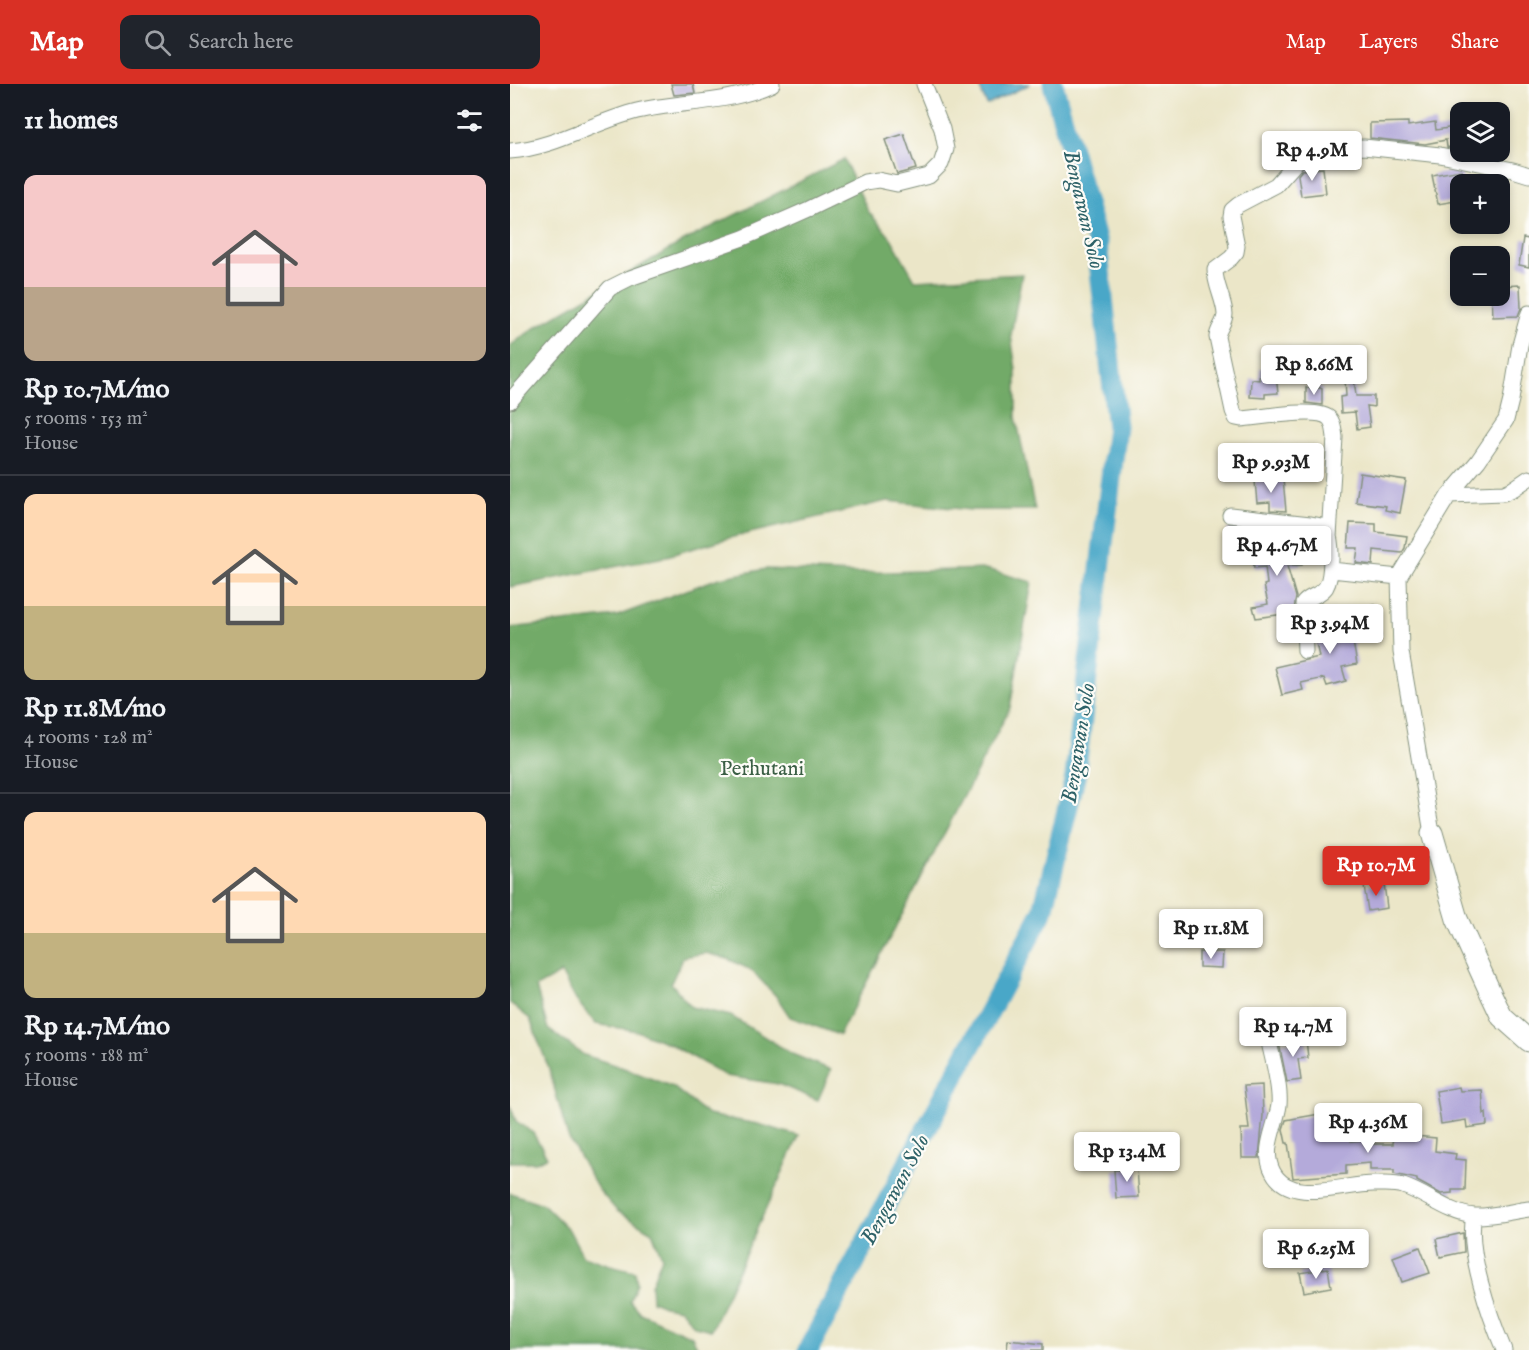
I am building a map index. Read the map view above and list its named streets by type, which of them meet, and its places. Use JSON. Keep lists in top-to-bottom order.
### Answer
{
  "water": ["Bengawan Solo"],
  "parks": ["Perhutani"],
  "page": {
    "header": "Map",
    "search": "Search here",
    "nav": ["Map", "Layers", "Share"],
    "heading": "11 homes",
    "map_buttons": ["+", "−"],
    "price": [
      "Rp 4.9M",
      "Rp 8.66M",
      "Rp 9.93M",
      "Rp 4.67M",
      "Rp 3.94M",
      "Rp 10.7M",
      "Rp 11.8M",
      "Rp 14.7M",
      "Rp 4.36M",
      "Rp 13.4M",
      "Rp 6.25M"
    ],
    "list": [
      {
        "name": "Rp 10.7M/mo",
        "note": "5 rooms · 153 m² · House"
      },
      {
        "name": "Rp 11.8M/mo",
        "note": "4 rooms · 128 m² · House"
      },
      {
        "name": "Rp 14.7M/mo",
        "note": "5 rooms · 188 m² · House"
      }
    ]
  }
}
